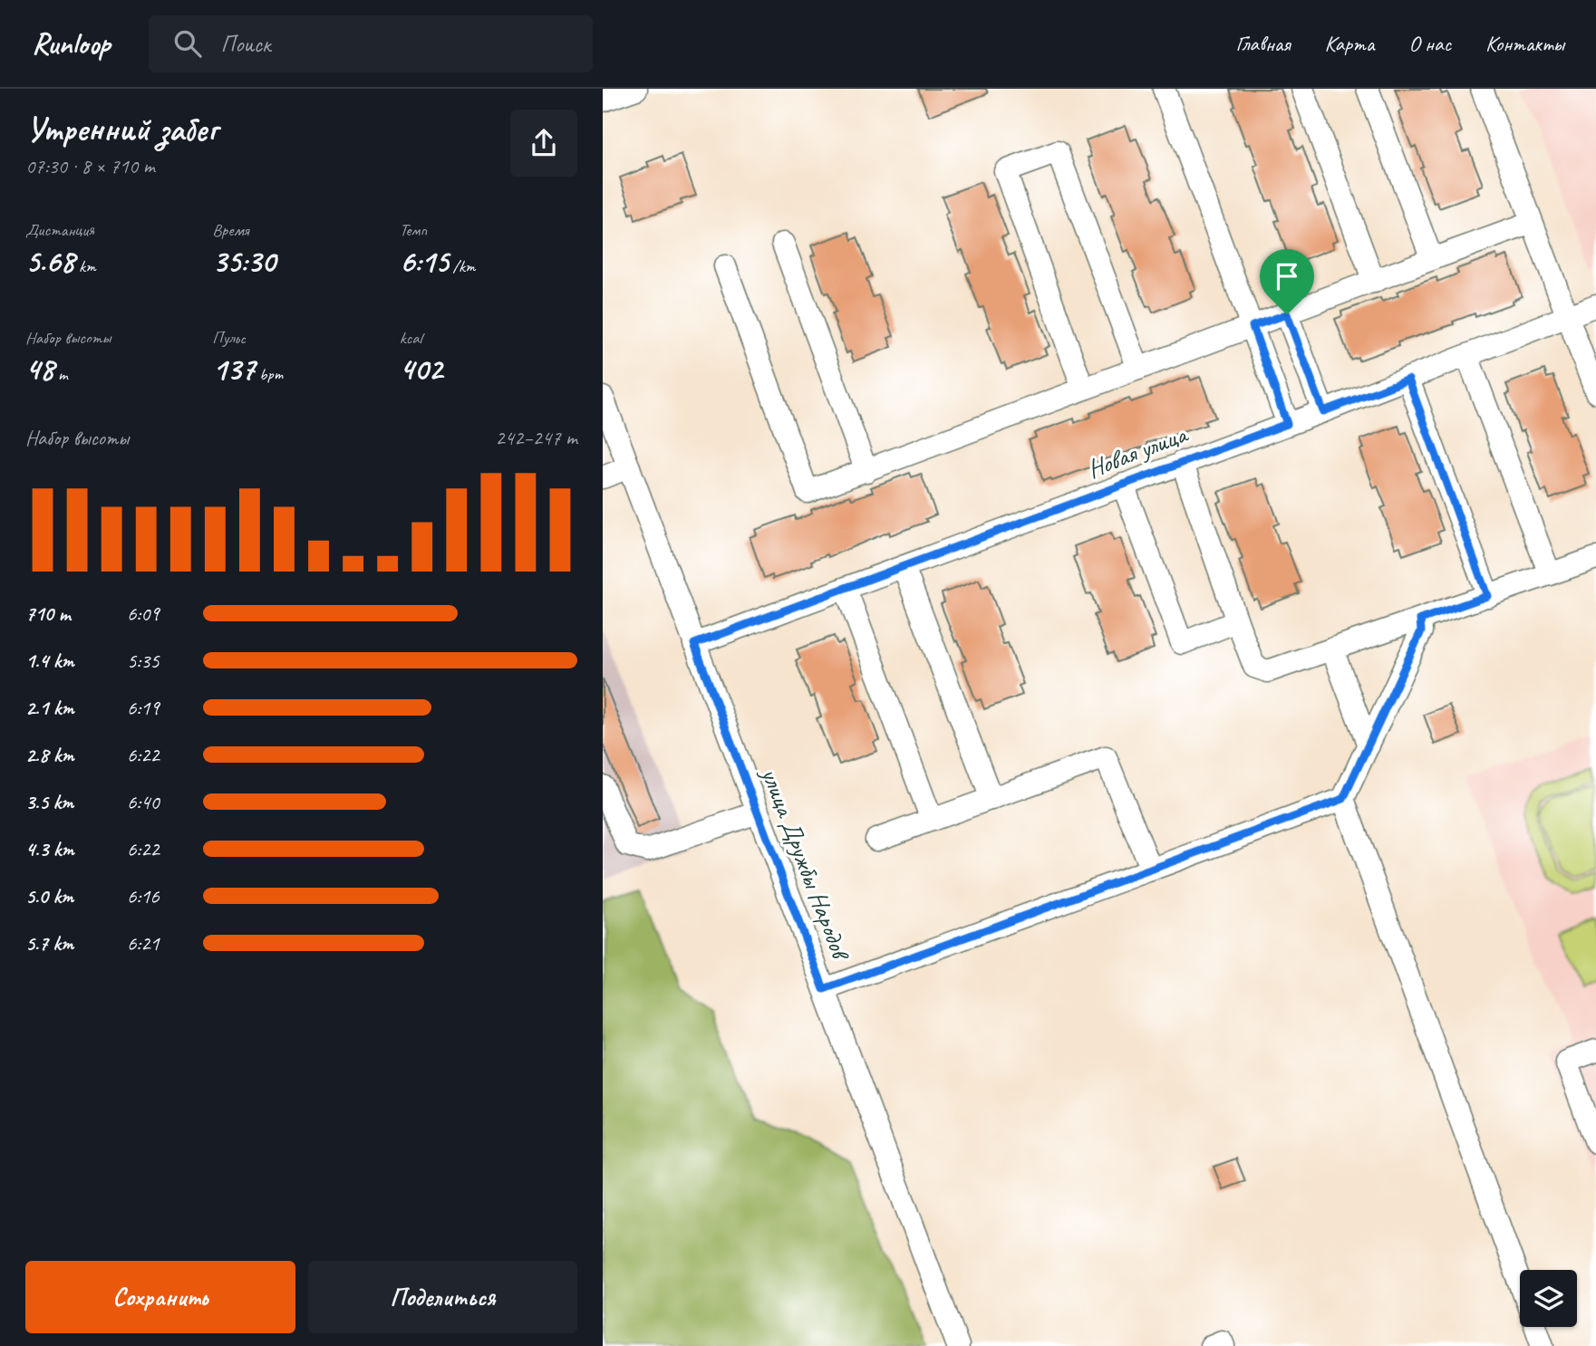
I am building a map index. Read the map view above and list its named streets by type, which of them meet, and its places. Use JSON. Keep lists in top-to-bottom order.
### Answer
{
  "streets": {
    "street": ["Новая улица", "улица Дружбы Народов"]
  },
  "crossings": [
    ["Новая улица", "улица Дружбы Народов"]
  ],
  "page": {
    "header": "Runloop",
    "search": "Поиск",
    "nav": [
      "Главная",
      "Карта",
      "О нас",
      "Контакты"
    ],
    "heading": ["Утренний забег", "07:30 · 8 × 710 m"],
    "stats": [
      ["Дистанция", "5.68 km"],
      ["Время", "35:30"],
      ["Темп", "6:15 /km"],
      ["Набор высоты", "48 m"],
      ["Пульс", "137 bpm"],
      ["kcal", "402"]
    ],
    "chart": ["Набор высоты", "242–247 m"],
    "list": [
      {
        "name": "710 m",
        "note": "6:09"
      },
      {
        "name": "1.4 km",
        "note": "5:35"
      },
      {
        "name": "2.1 km",
        "note": "6:19"
      },
      {
        "name": "2.8 km",
        "note": "6:22"
      },
      {
        "name": "3.5 km",
        "note": "6:40"
      },
      {
        "name": "4.3 km",
        "note": "6:22"
      },
      {
        "name": "5.0 km",
        "note": "6:16"
      },
      {
        "name": "5.7 km",
        "note": "6:21"
      }
    ],
    "buttons": ["Сохранить", "Поделиться"]
  }
}
